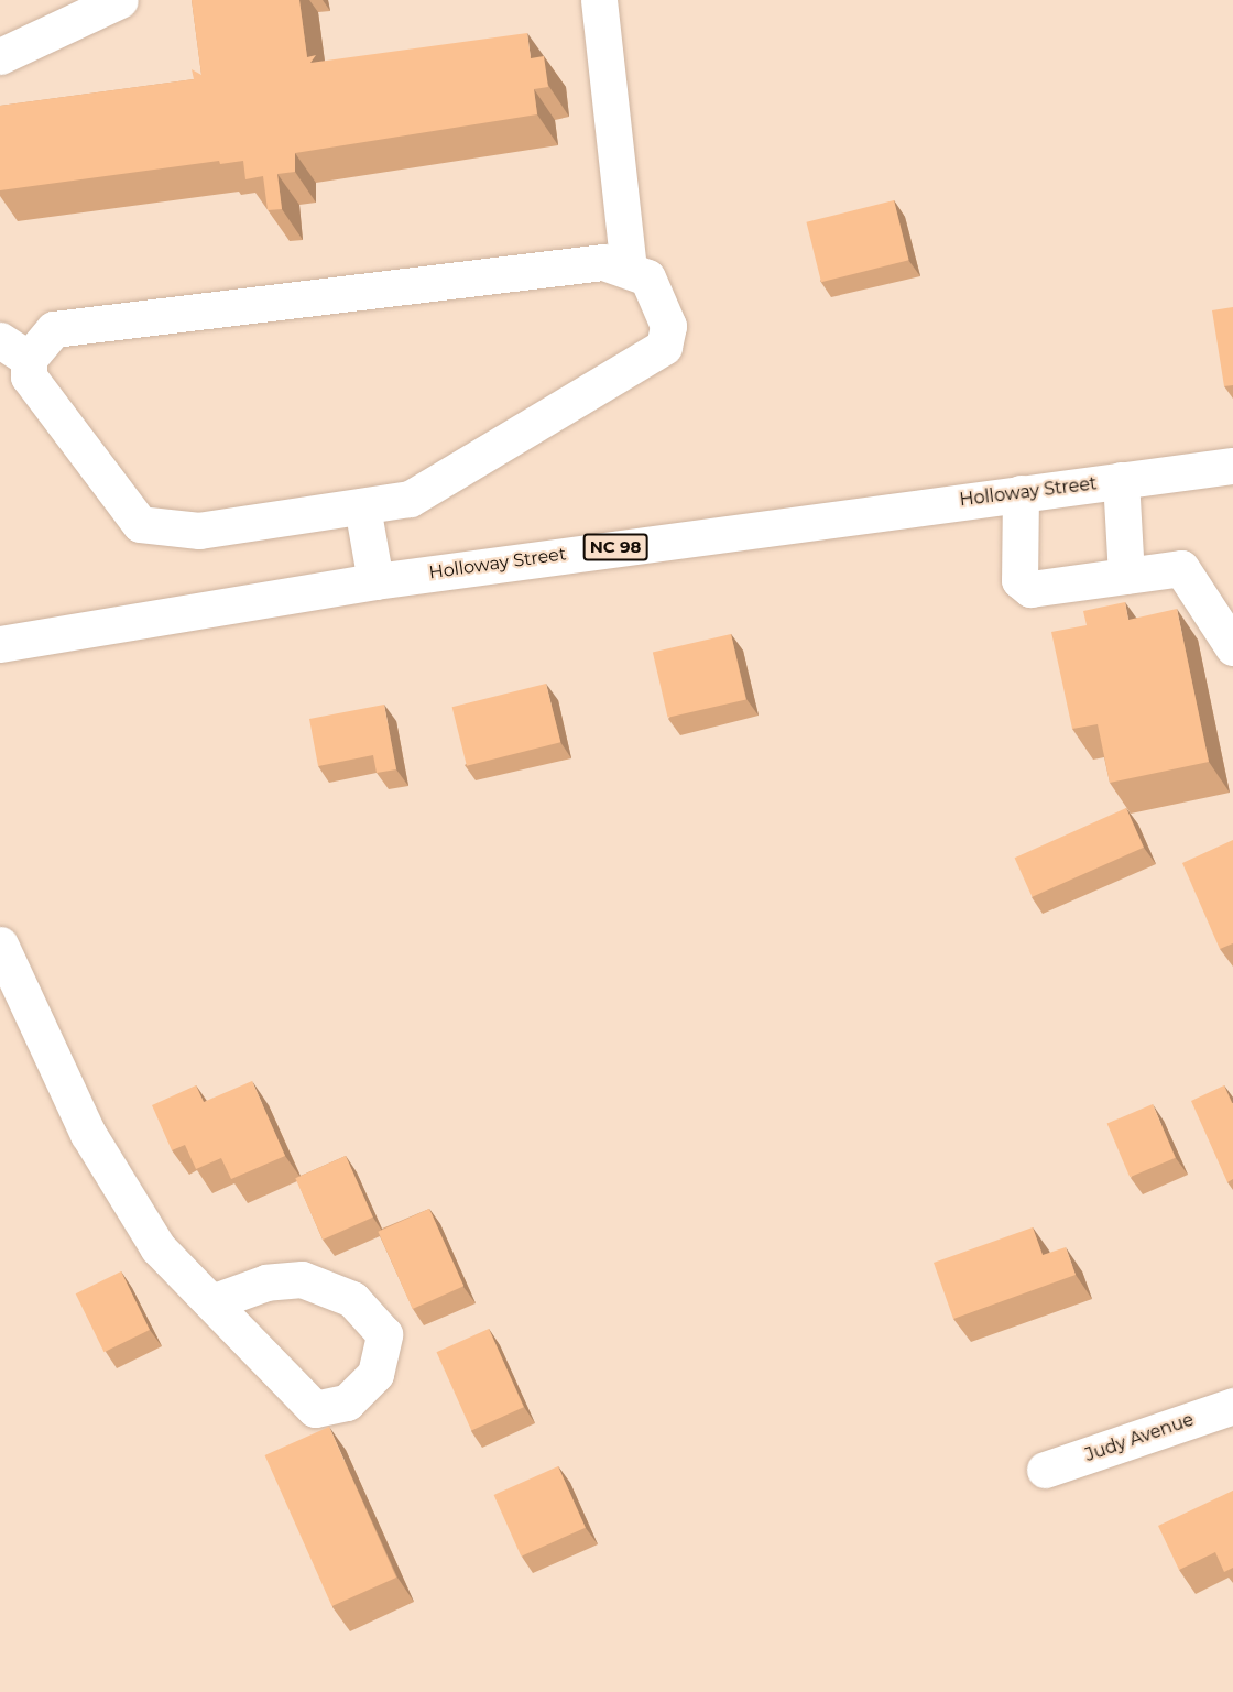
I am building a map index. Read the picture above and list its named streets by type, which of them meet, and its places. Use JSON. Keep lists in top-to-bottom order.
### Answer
{
  "streets": {
    "main road": ["Holloway Street", "NC 98", "Judy Avenue"]
  }
}
